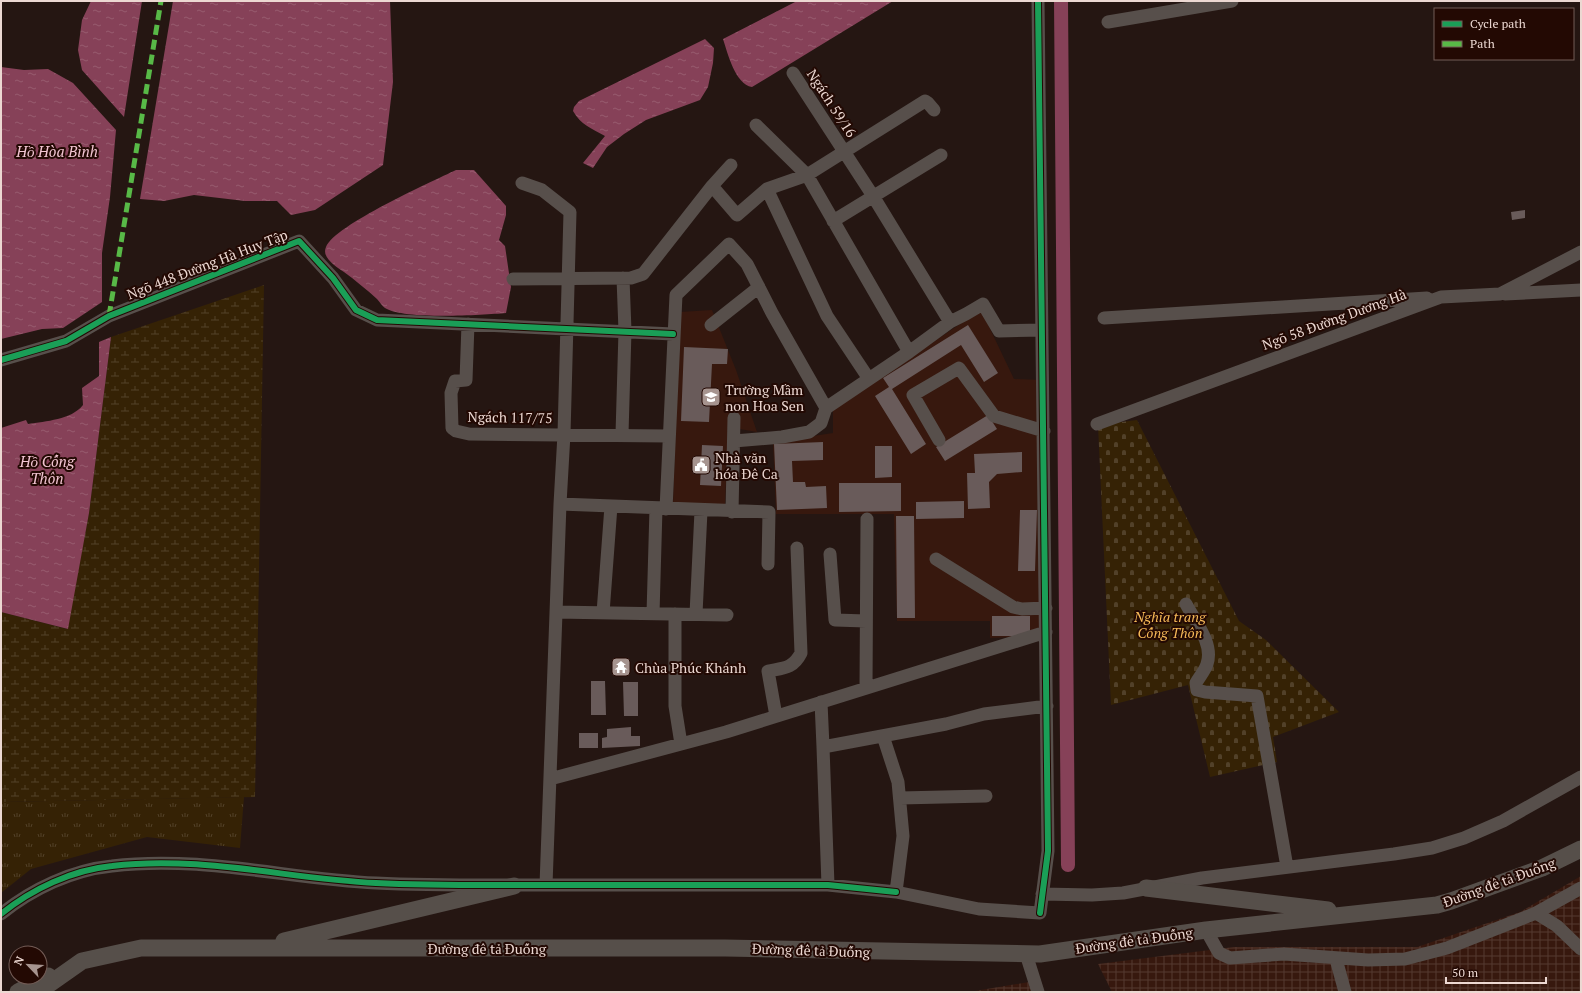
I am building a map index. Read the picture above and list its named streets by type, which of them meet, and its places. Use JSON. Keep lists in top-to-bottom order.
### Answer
{
  "streets": {
    "main road": ["Đường đê tả Đuống"],
    "street": [
      "Ngách 59/16",
      "Ngõ 448 Đường Hà Huy Tập",
      "Ngõ 58 Đường Dương Hà",
      "Ngách 117/75"
    ]
  },
  "crossings": [
    ["Ngõ 448 Đường Hà Huy Tập", "Ngách 117/75"]
  ],
  "water": ["Hồ Hòa Bình", "Hồ Cống Thôn"],
  "parks": ["Nghĩa trang Cống Thôn"],
  "places": {
    "school or university": ["Trường Mầm non Hoa Sen"],
    "public building": ["Nhà văn hóa Đê Ca"],
    "temple": ["Chùa Phúc Khánh"]
  },
  "legend": ["Cycle path", "Path"],
  "scale_bar": "50 m",
  "north": "top left"
}
